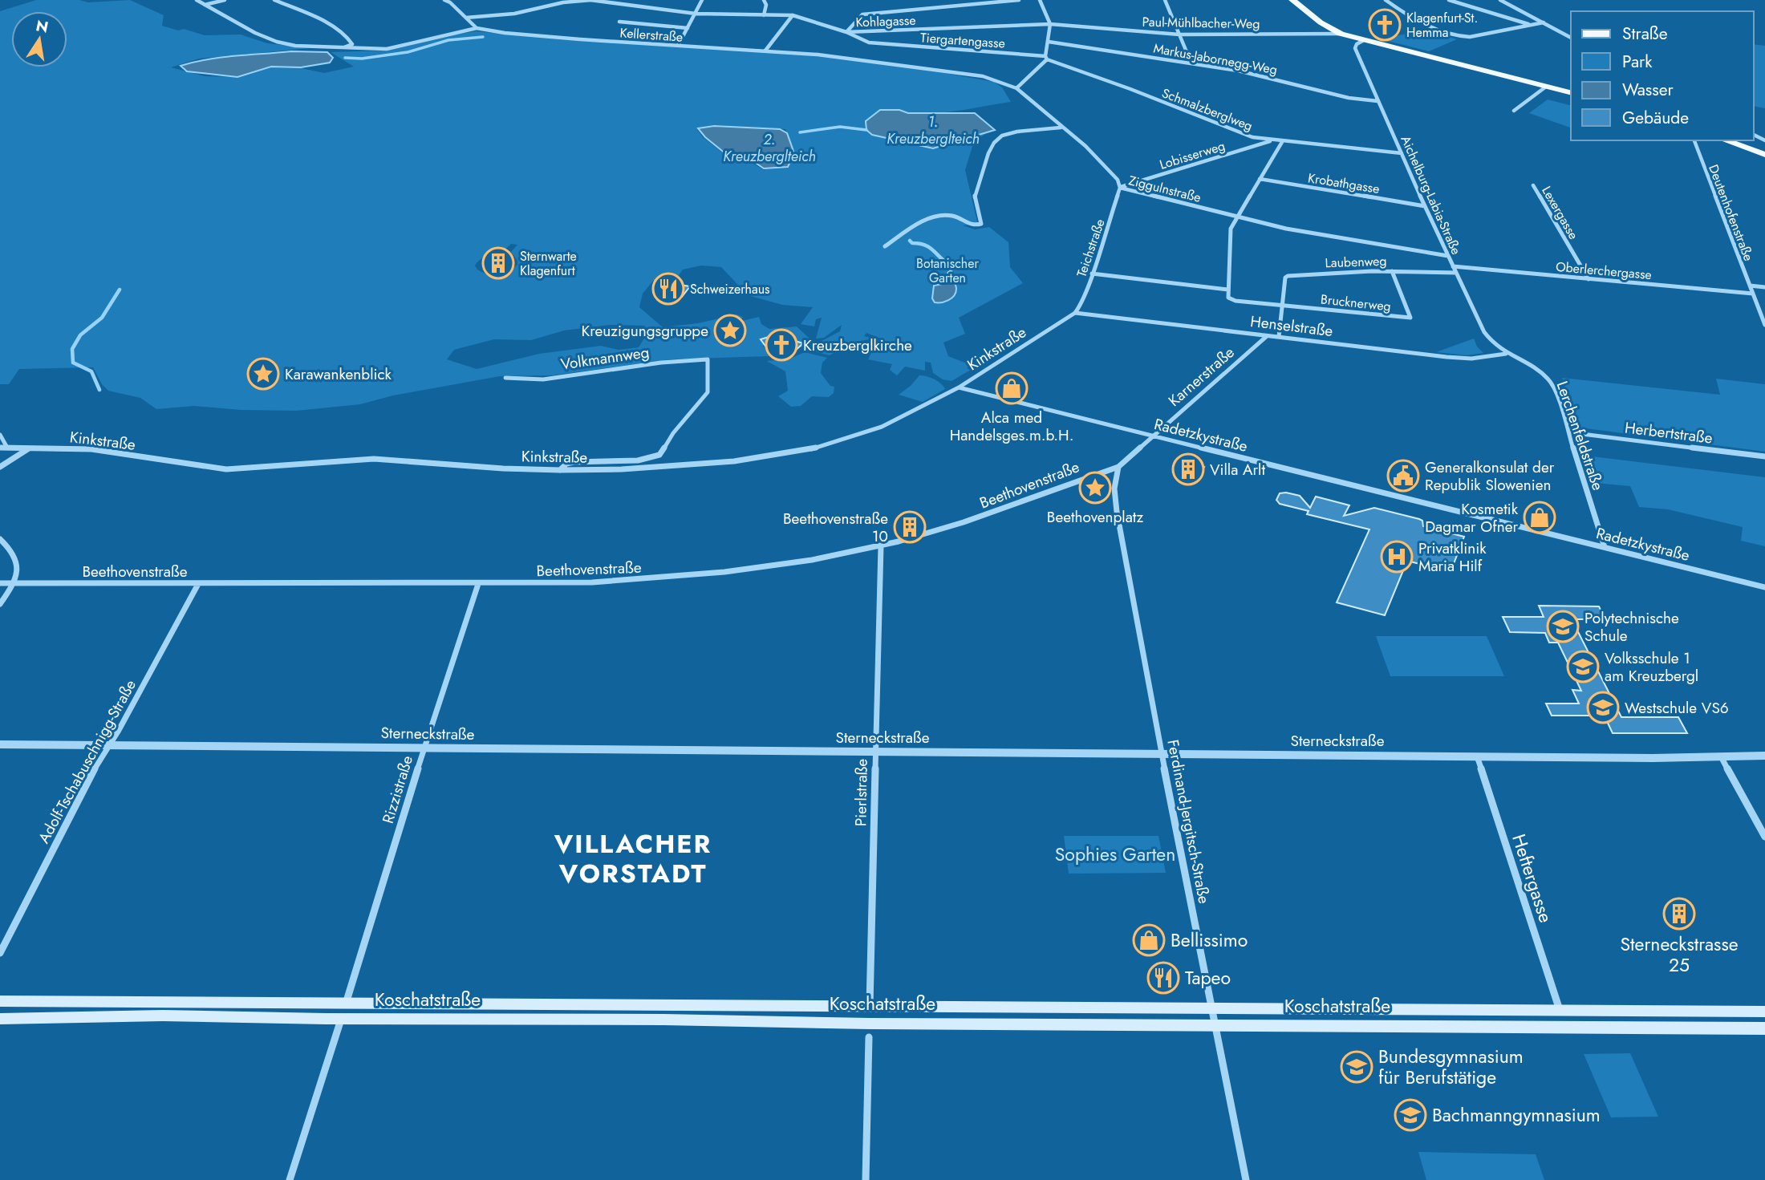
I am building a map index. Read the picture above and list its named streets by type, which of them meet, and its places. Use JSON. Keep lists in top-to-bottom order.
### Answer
{
  "streets": {
    "main road": ["Koschatstraße"],
    "street": [
      "Kohlagasse",
      "Paul-Mühlbacher-Weg",
      "Kellerstraße",
      "Tiergartengasse",
      "Markus-Jabornegg-Weg",
      "Schmalzberglweg",
      "Lobisserweg",
      "Krobathgasse",
      "Ziggulnstraße",
      "Aichelburg-Labia-Straße",
      "Lexergasse",
      "Deutenhofenstraße",
      "Teichstraße",
      "Laubenweg",
      "Oberlerchergasse",
      "Brucknerweg",
      "Henselstraße",
      "Kinkstraße",
      "Volkmannweg",
      "Karnerstraße",
      "Herbertstraße",
      "Radetzkystraße",
      "Lerchenfeldstraße",
      "Beethovenstraße",
      "Sterneckstraße",
      "Adolf-Tschabuschnigg-Straße",
      "Rizzistraße",
      "Pierlstraße",
      "Ferdinand-Jergitsch-Straße",
      "Heftergasse"
    ]
  },
  "crossings": [
    ["Kohlagasse", "Paul-Mühlbacher-Weg"],
    ["Kohlagasse", "Tiergartengasse"],
    ["Kellerstraße", "Ziggulnstraße"],
    ["Tiergartengasse", "Schmalzberglweg"],
    ["Markus-Jabornegg-Weg", "Aichelburg-Labia-Straße"],
    ["Schmalzberglweg", "Lobisserweg"],
    ["Schmalzberglweg", "Aichelburg-Labia-Straße"],
    ["Lobisserweg", "Ziggulnstraße"],
    ["Lobisserweg", "Teichstraße"],
    ["Krobathgasse", "Aichelburg-Labia-Straße"],
    ["Ziggulnstraße", "Aichelburg-Labia-Straße"],
    ["Ziggulnstraße", "Teichstraße"],
    ["Aichelburg-Labia-Straße", "Laubenweg"],
    ["Aichelburg-Labia-Straße", "Oberlerchergasse"],
    ["Aichelburg-Labia-Straße", "Henselstraße"],
    ["Aichelburg-Labia-Straße", "Lerchenfeldstraße"],
    ["Lexergasse", "Oberlerchergasse"],
    ["Deutenhofenstraße", "Oberlerchergasse"],
    ["Teichstraße", "Henselstraße"],
    ["Teichstraße", "Kinkstraße"],
    ["Laubenweg", "Brucknerweg"],
    ["Laubenweg", "Henselstraße"],
    ["Henselstraße", "Kinkstraße"],
    ["Henselstraße", "Karnerstraße"],
    ["Henselstraße", "Lerchenfeldstraße"],
    ["Kinkstraße", "Volkmannweg"],
    ["Kinkstraße", "Radetzkystraße"],
    ["Karnerstraße", "Radetzkystraße"],
    ["Karnerstraße", "Beethovenstraße"],
    ["Herbertstraße", "Lerchenfeldstraße"],
    ["Radetzkystraße", "Lerchenfeldstraße"],
    ["Radetzkystraße", "Beethovenstraße"],
    ["Beethovenstraße", "Adolf-Tschabuschnigg-Straße"],
    ["Beethovenstraße", "Rizzistraße"],
    ["Beethovenstraße", "Pierlstraße"],
    ["Beethovenstraße", "Ferdinand-Jergitsch-Straße"],
    ["Sterneckstraße", "Adolf-Tschabuschnigg-Straße"],
    ["Sterneckstraße", "Rizzistraße"],
    ["Sterneckstraße", "Pierlstraße"],
    ["Sterneckstraße", "Ferdinand-Jergitsch-Straße"],
    ["Sterneckstraße", "Heftergasse"],
    ["Rizzistraße", "Koschatstraße"],
    ["Pierlstraße", "Koschatstraße"],
    ["Ferdinand-Jergitsch-Straße", "Koschatstraße"],
    ["Heftergasse", "Koschatstraße"]
  ],
  "districts": ["VILLACHER VORSTADT"],
  "water": ["1. Kreuzberglteich", "2. Kreuzberglteich"],
  "parks": ["Botanischer Garten", "Sophies Garten"],
  "places": {
    "church": ["Klagenfurt-St. Hemma", "Kreuzberglkirche"],
    "building": [
      "Sternwarte Klagenfurt",
      "Villa Arlt",
      "Beethovenstraße 10",
      "Sterneckstrasse 25"
    ],
    "restaurant": ["Schweizerhaus", "Tapeo"],
    "place": ["Kreuzigungsgruppe", "Karawankenblick", "Beethovenplatz"],
    "shop": ["Alca med Handelsges.m.b.H.", "Kosmetik Dagmar Ofner", "Bellissimo"],
    "public building": ["Generalkonsulat der Republik Slowenien"],
    "hospital": ["Privatklinik Maria Hilf"],
    "school or university": [
      "Polytechnische Schule",
      "Volksschule 1 am Kreuzbergl",
      "Westschule VS6",
      "Bundesgymnasium für Berufstätige",
      "Bachmanngymnasium"
    ]
  },
  "legend": [
    "Straße",
    "Park",
    "Wasser",
    "Gebäude"
  ],
  "north": "top"
}
